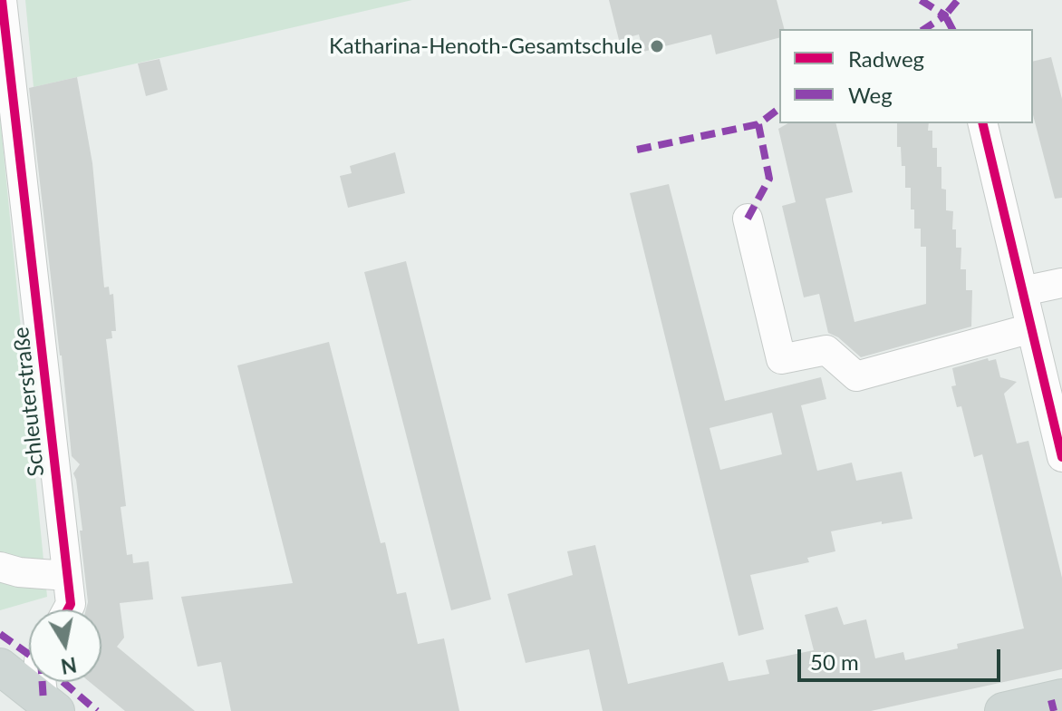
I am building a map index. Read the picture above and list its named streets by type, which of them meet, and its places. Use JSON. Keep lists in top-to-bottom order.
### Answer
{
  "streets": {
    "street": ["Schleuterstraße"]
  },
  "places": ["Katharina-Henoth-Gesamtschule"],
  "legend": ["Radweg", "Weg"],
  "scale_bar": "50 m",
  "north": "bottom"
}
